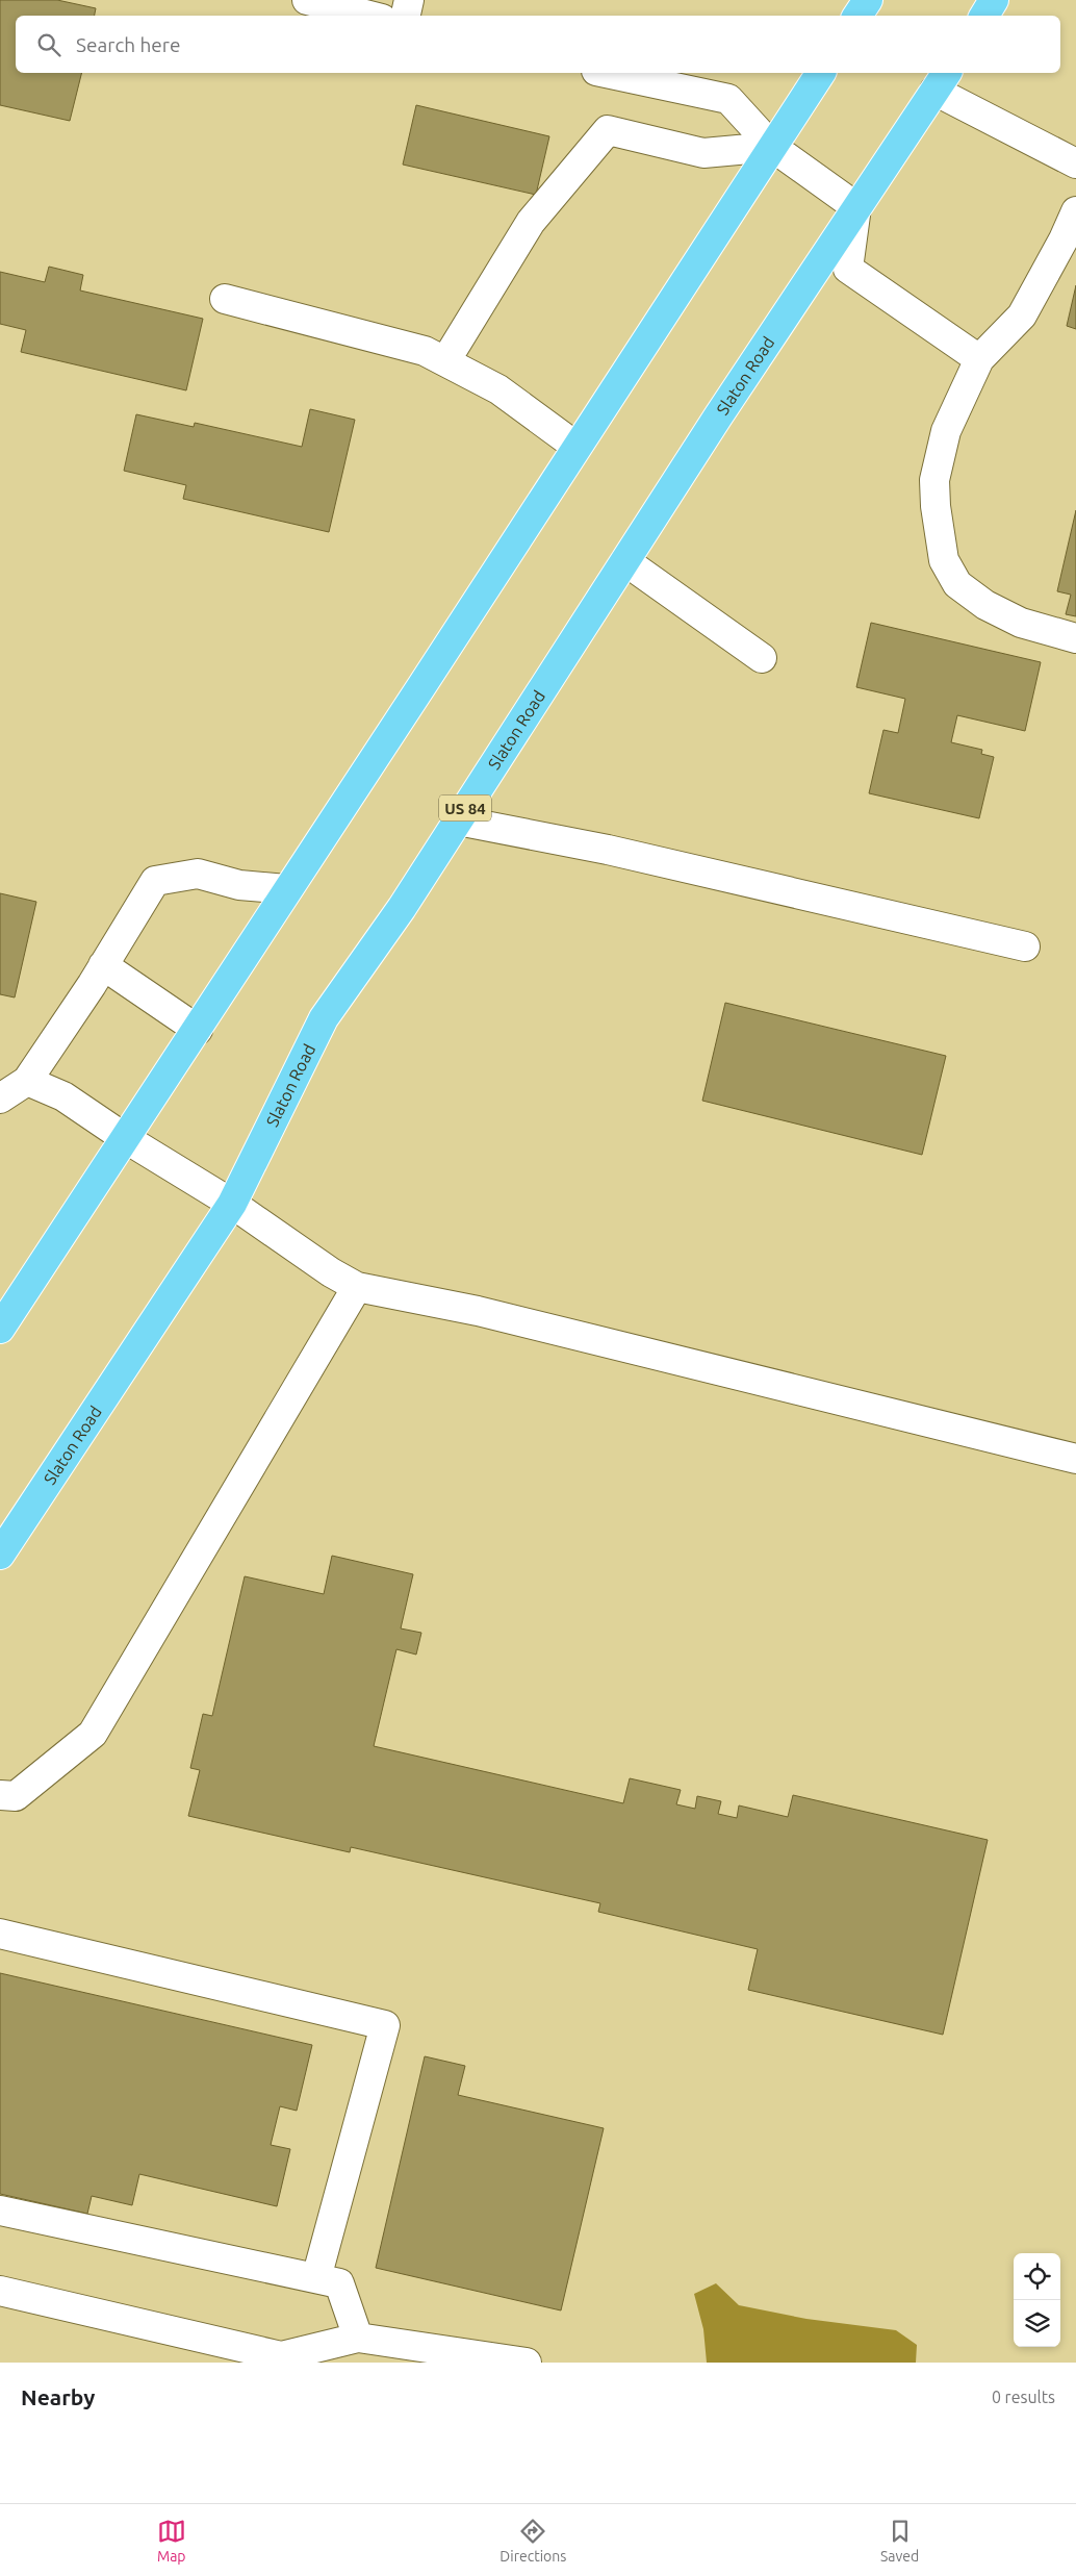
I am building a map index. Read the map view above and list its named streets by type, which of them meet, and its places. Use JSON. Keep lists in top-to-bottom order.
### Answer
{
  "streets": {
    "highway": ["Slaton Road", "US 84"]
  },
  "page": {
    "search": "Search here",
    "heading": ["Nearby", "0 results"],
    "nav": ["Map", "Directions", "Saved"]
  }
}
